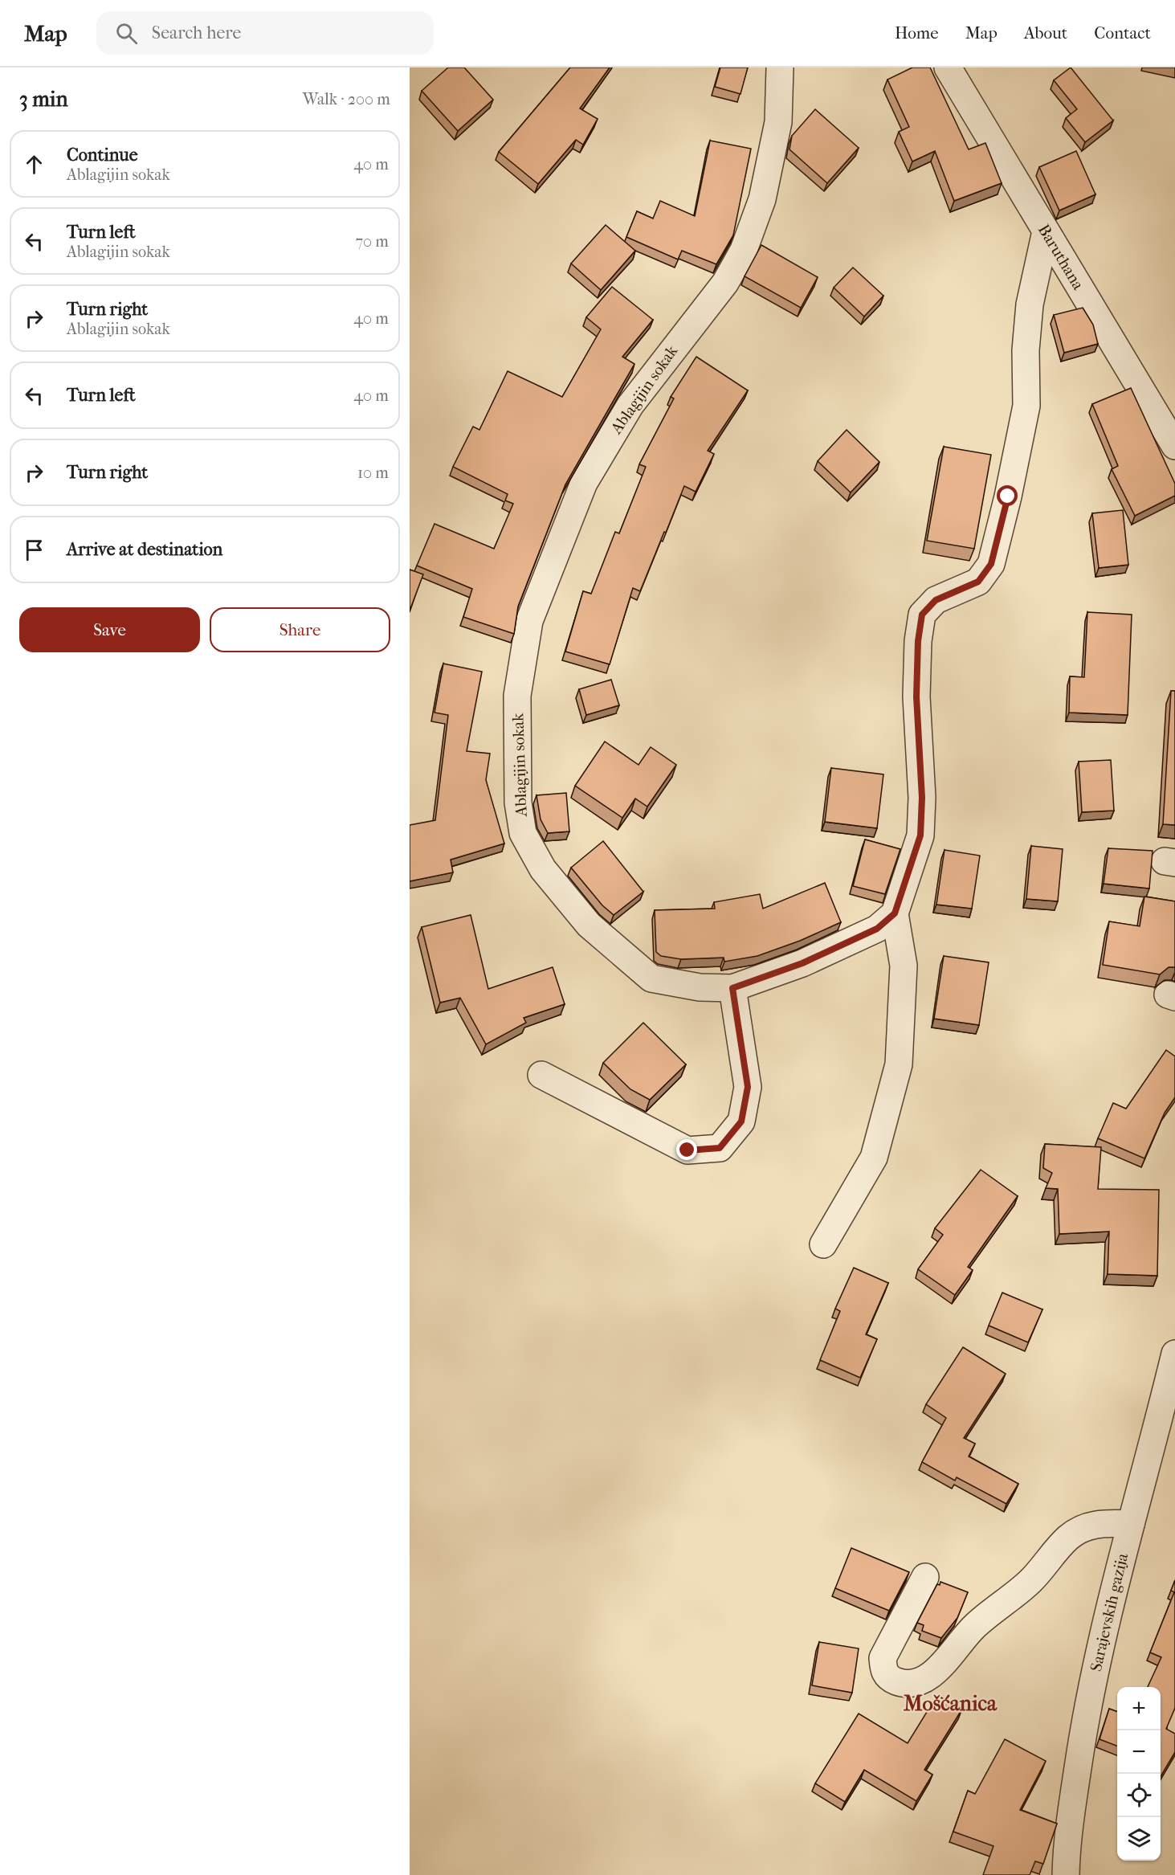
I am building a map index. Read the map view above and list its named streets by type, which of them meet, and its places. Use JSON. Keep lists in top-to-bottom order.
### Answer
{
  "streets": {
    "street": ["Baruthana", "Ablagijin sokak", "Sarajevskih gazija"]
  },
  "districts": ["Mošćanica"],
  "page": {
    "header": "Map",
    "search": "Search here",
    "nav": [
      "Home",
      "Map",
      "About",
      "Contact"
    ],
    "heading": ["3 min", "Walk · 200 m"],
    "list": [
      ["Continue", "Ablagijin sokak", "40 m"],
      ["Turn left", "Ablagijin sokak", "70 m"],
      ["Turn right", "Ablagijin sokak", "40 m"],
      ["Turn left", "40 m"],
      ["Turn right", "10 m"],
      "Arrive at destination"
    ],
    "buttons": ["Save", "Share"],
    "map_buttons": ["+", "−"]
  }
}
